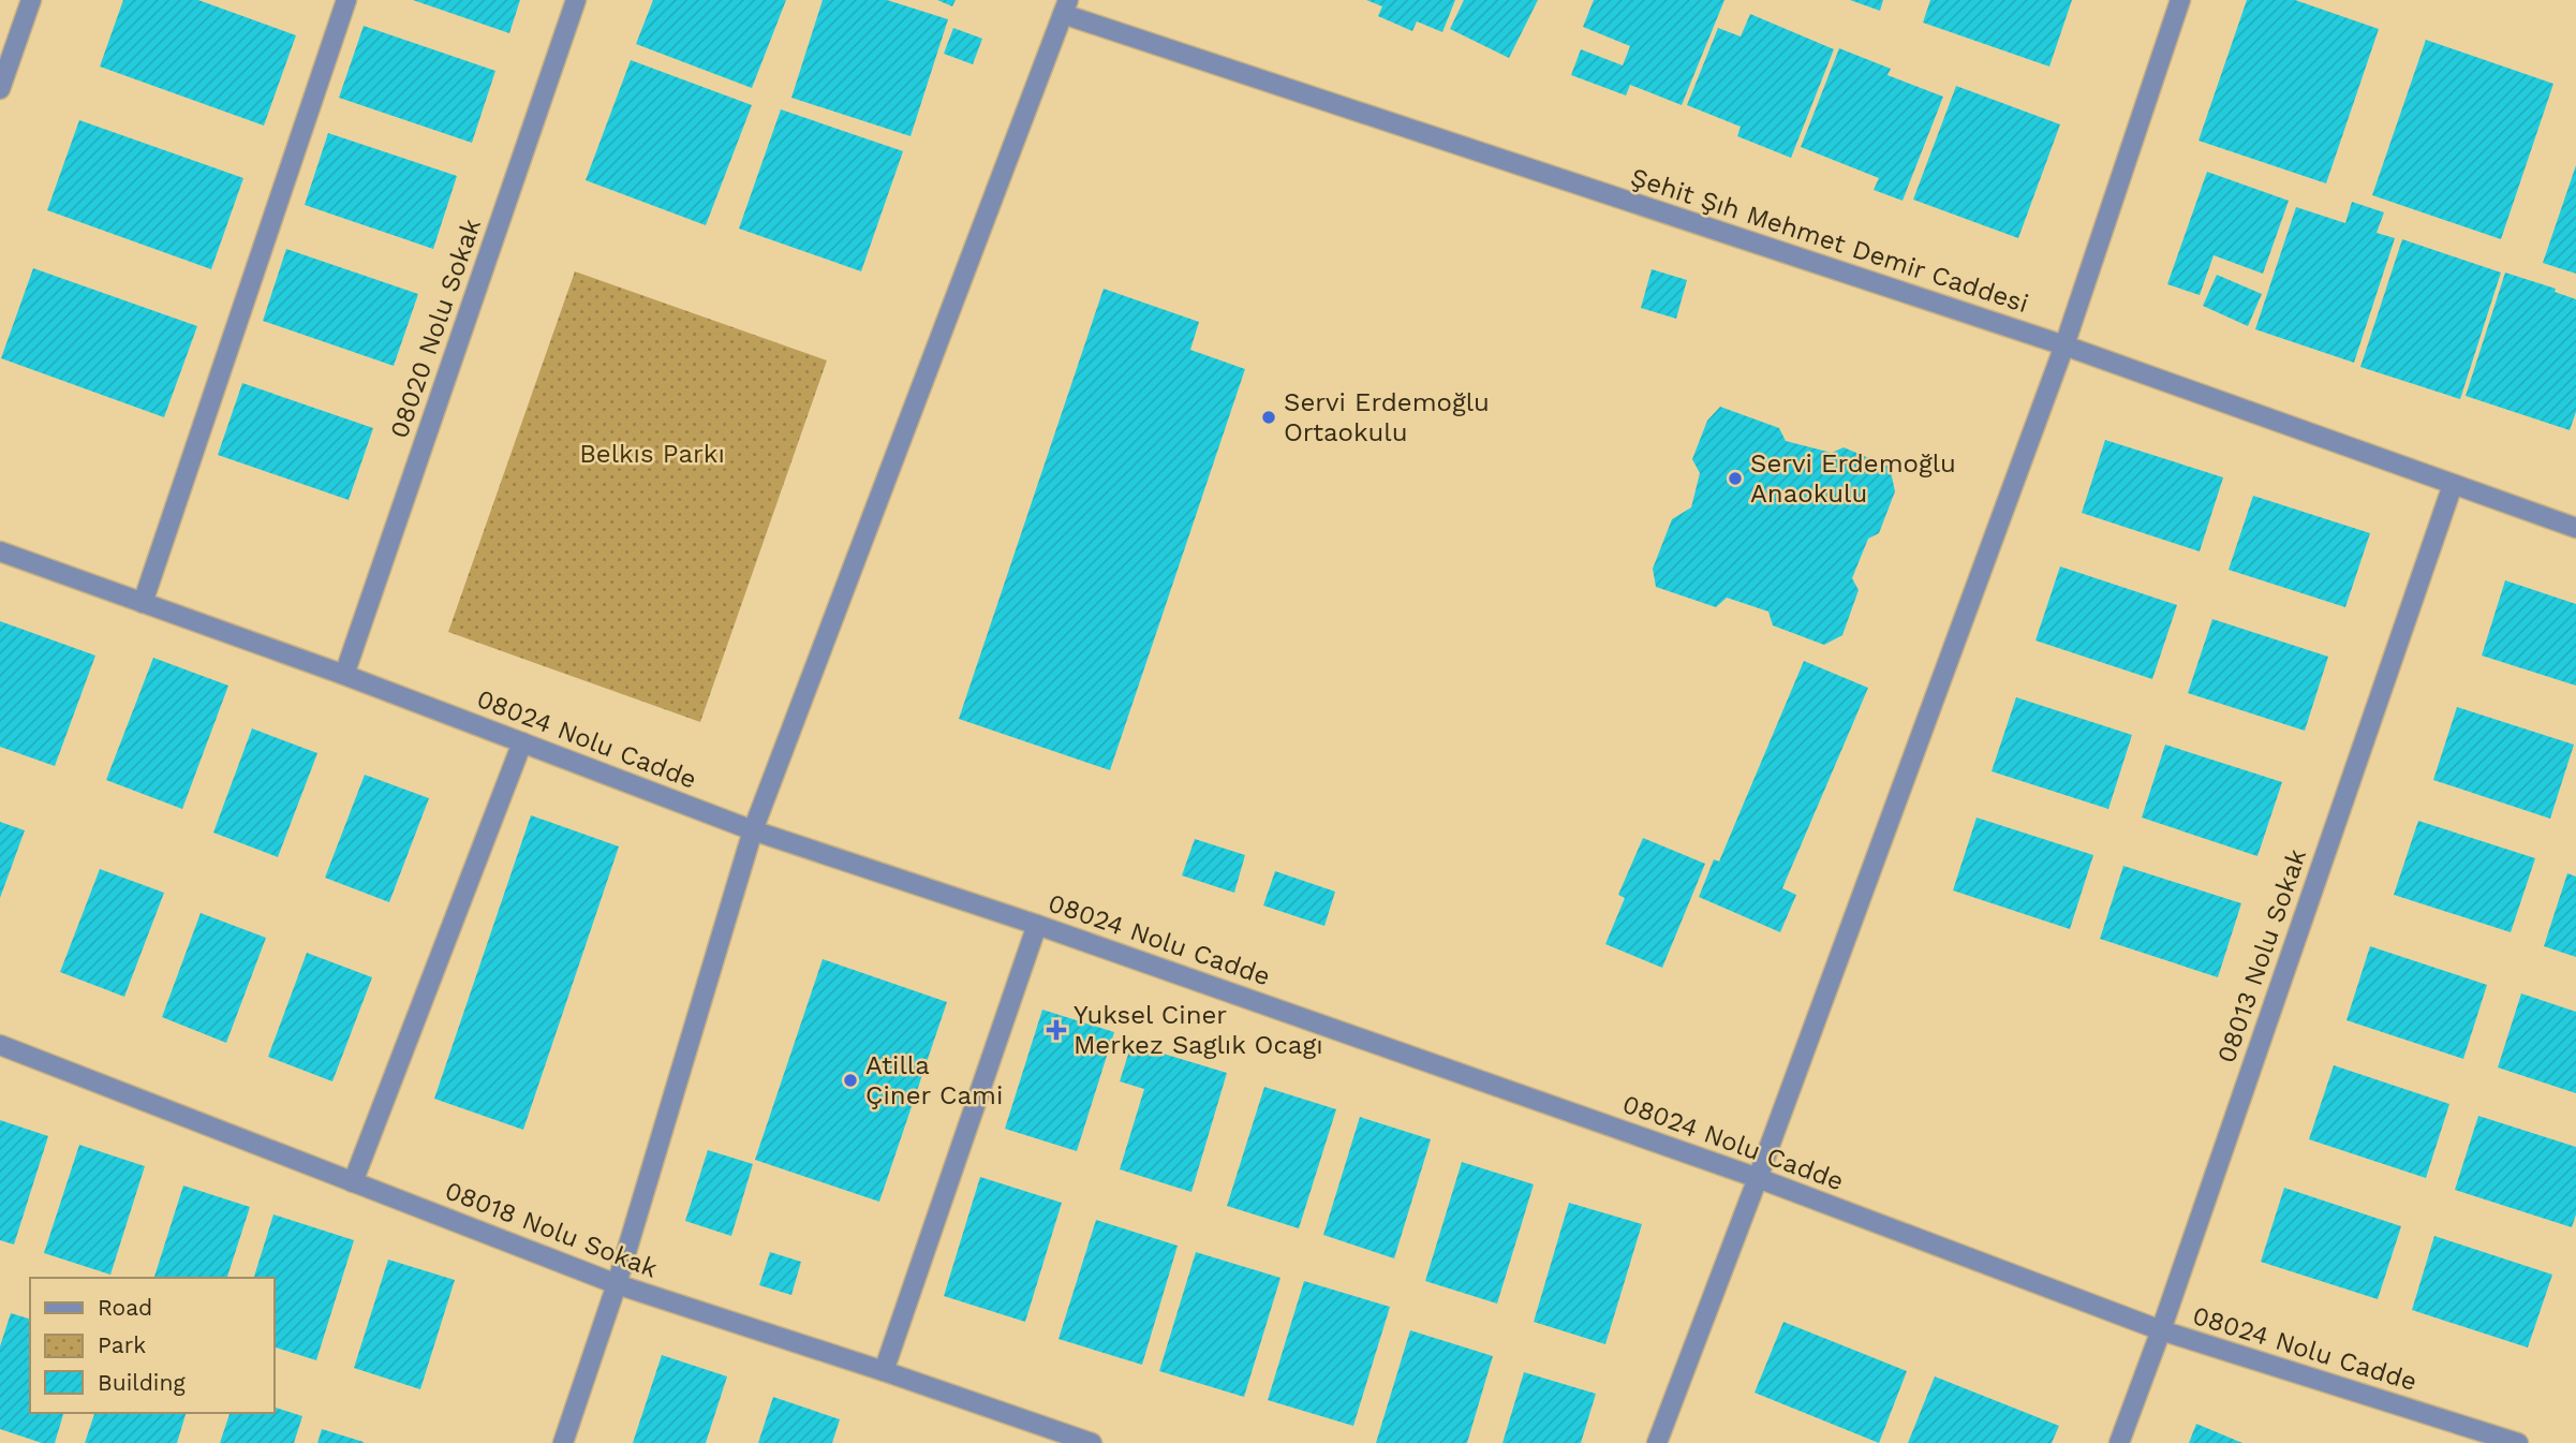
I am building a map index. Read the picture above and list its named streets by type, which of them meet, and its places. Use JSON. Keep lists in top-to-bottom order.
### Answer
{
  "streets": {
    "street": [
      "Şehit Şıh Mehmet Demir Caddesi",
      "08020 Nolu Sokak",
      "08024 Nolu Cadde",
      "08013 Nolu Sokak",
      "08018 Nolu Sokak"
    ]
  },
  "crossings": [
    ["Şehit Şıh Mehmet Demir Caddesi", "08013 Nolu Sokak"],
    ["08020 Nolu Sokak", "08024 Nolu Cadde"],
    ["08024 Nolu Cadde", "08013 Nolu Sokak"]
  ],
  "parks": ["Belkıs Parkı"],
  "places": {
    "other": ["Servi Erdemoğlu Ortaokulu", "Servi Erdemoğlu Anaokulu", "Atilla Çiner Cami"],
    "health": ["Yuksel Ciner Merkez Saglık Ocagı"]
  },
  "legend": ["Road", "Park", "Building"]
}
